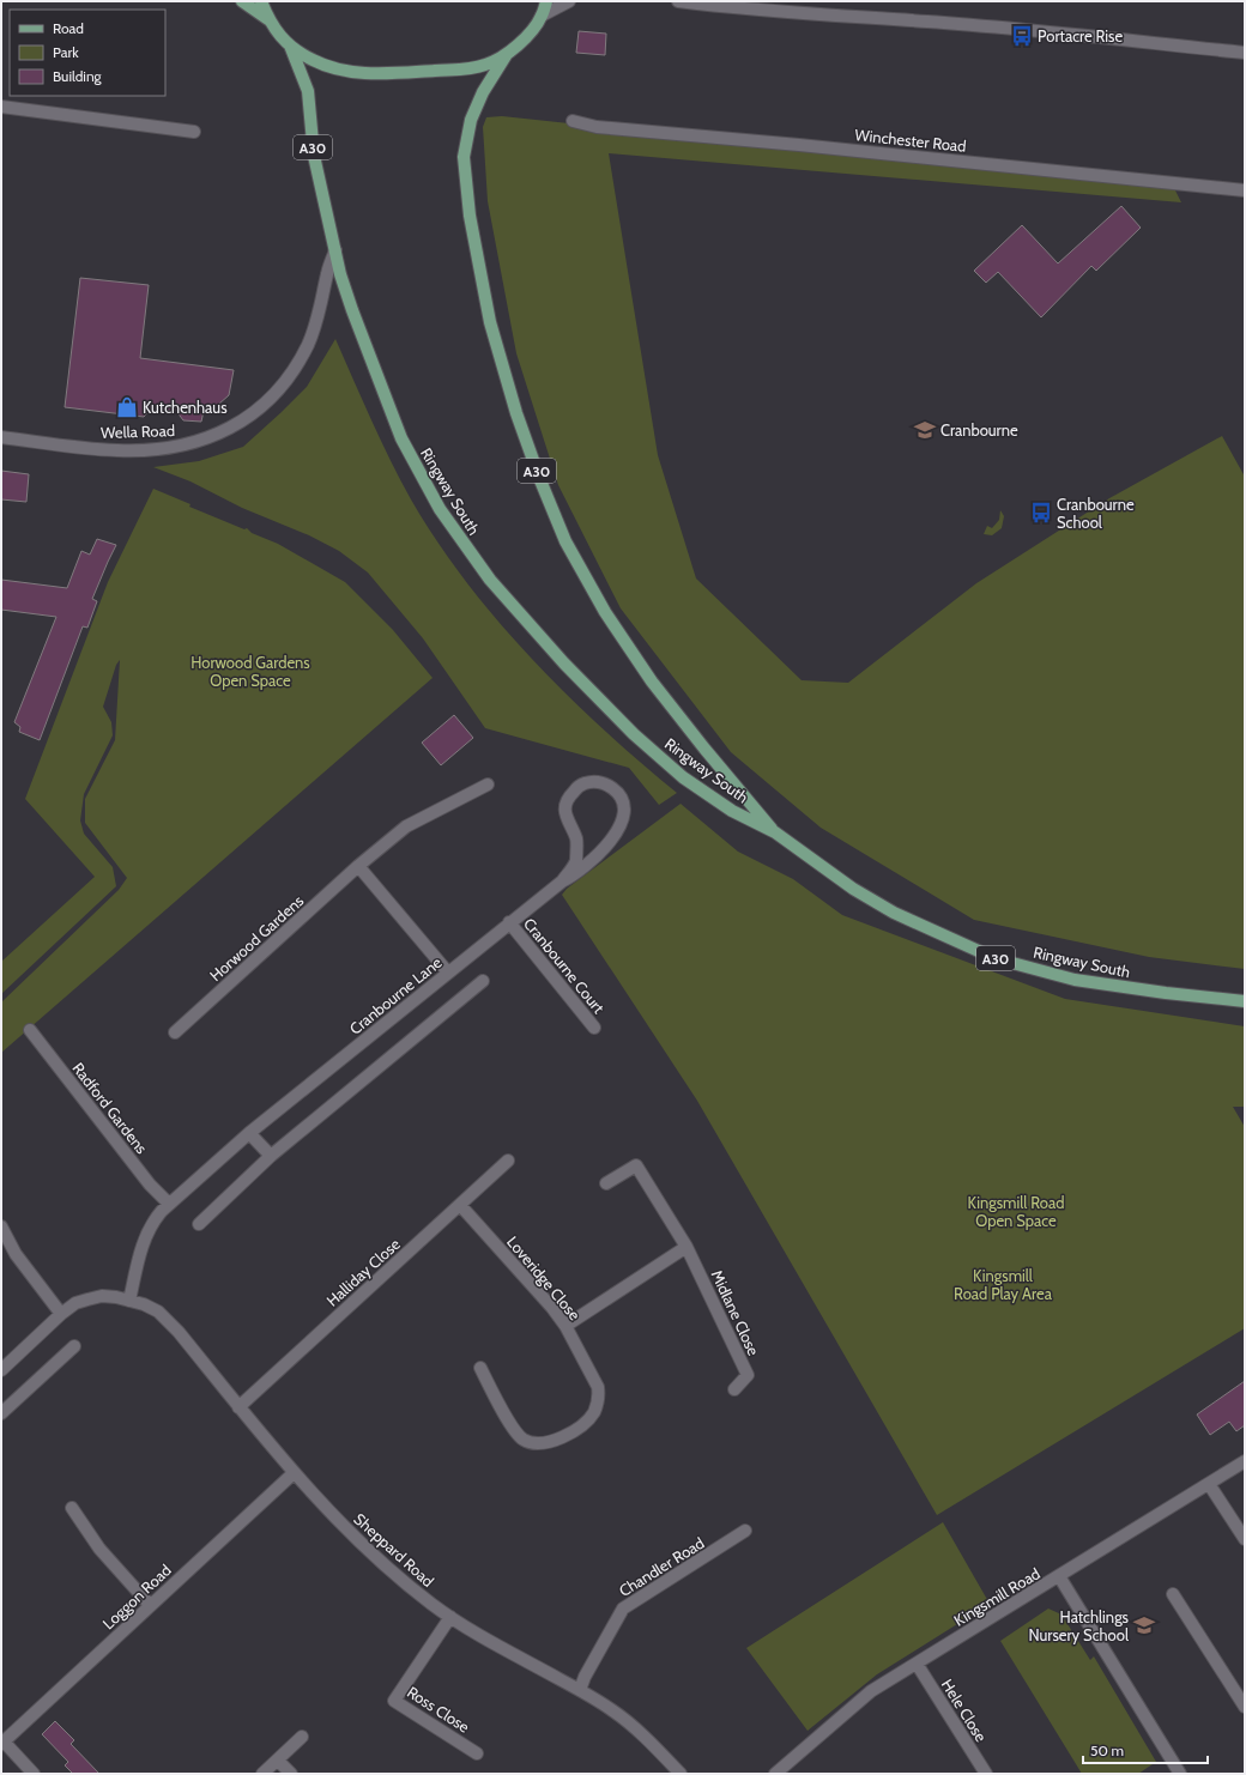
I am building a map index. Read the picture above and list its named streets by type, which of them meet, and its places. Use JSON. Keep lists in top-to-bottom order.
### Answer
{
  "streets": {
    "main road": ["A30", "Ringway South"],
    "street": [
      "Winchester Road",
      "Wella Road",
      "Horwood Gardens",
      "Cranbourne Court",
      "Cranbourne Lane",
      "Radford Gardens",
      "Halliday Close",
      "Loveridge Close",
      "Midlane Close",
      "Sheppard Road",
      "Chandler Road",
      "Loggon Road",
      "Kingsmill Road",
      "Ross Close",
      "Hele Close"
    ]
  },
  "crossings": [
    ["Wella Road", "Ringway South"],
    ["Cranbourne Court", "Cranbourne Lane"],
    ["Cranbourne Lane", "Radford Gardens"],
    ["Cranbourne Lane", "Sheppard Road"],
    ["Halliday Close", "Loveridge Close"],
    ["Halliday Close", "Sheppard Road"],
    ["Sheppard Road", "Chandler Road"],
    ["Sheppard Road", "Loggon Road"],
    ["Sheppard Road", "Ross Close"],
    ["Kingsmill Road", "Hele Close"]
  ],
  "parks": ["Horwood Gardens Open Space", "Kingsmill Road Open Space", "Kingsmill Road Play Area"],
  "places": {
    "bus stop": ["Portacre Rise", "Cranbourne School"],
    "shop": ["Kutchenhaus"],
    "school or university": ["Cranbourne", "Hatchlings Nursery School"]
  },
  "legend": ["Road", "Park", "Building"],
  "scale_bar": "50 m"
}
